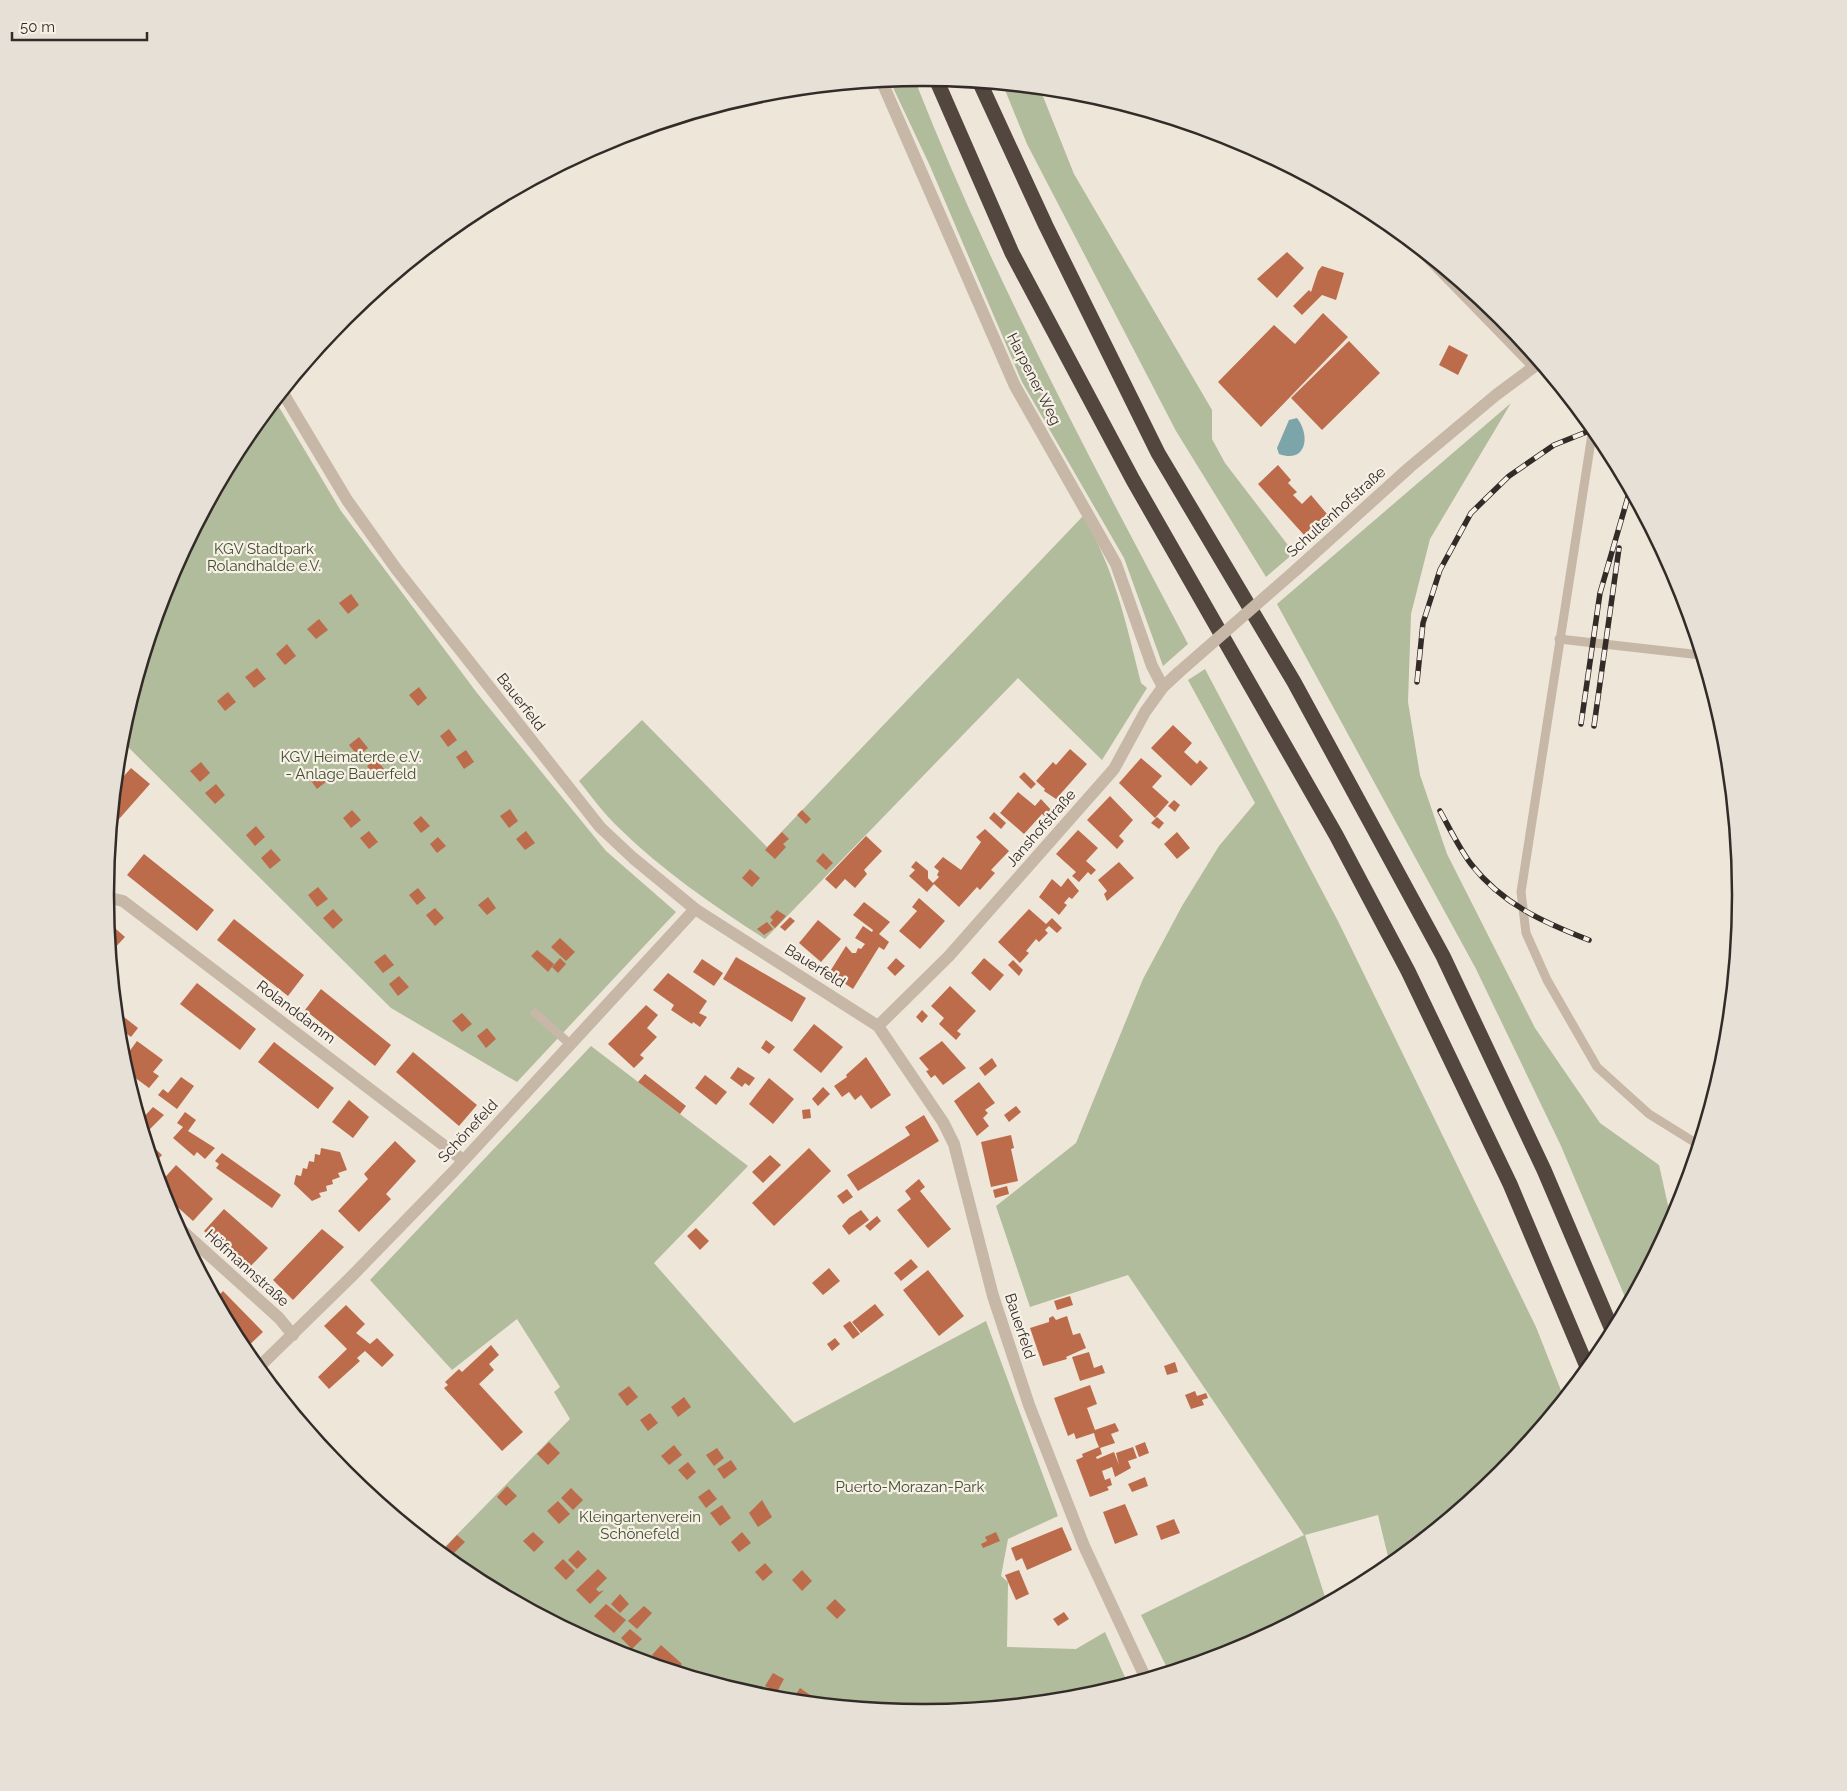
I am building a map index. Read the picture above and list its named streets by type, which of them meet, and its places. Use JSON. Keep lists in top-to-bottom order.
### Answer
{
  "streets": {
    "street": [
      "Harpener Weg",
      "Schultenhofstraße",
      "Bauerfeld",
      "Janshofstraße",
      "Rolanddamm",
      "Schönefeld",
      "Höfmannstraße"
    ]
  },
  "crossings": [
    ["Harpener Weg", "Schultenhofstraße"],
    ["Harpener Weg", "Janshofstraße"],
    ["Schultenhofstraße", "Janshofstraße"],
    ["Bauerfeld", "Janshofstraße"],
    ["Bauerfeld", "Schönefeld"],
    ["Rolanddamm", "Schönefeld"],
    ["Schönefeld", "Höfmannstraße"]
  ],
  "parks": [
    "KGV Stadtpark Rolandhalde e.V.",
    "KGV Heimaterde e.V. - Anlage Bauerfeld",
    "Puerto-Morazan-Park",
    "Kleingartenverein Schönefeld"
  ],
  "scale_bar": "50 m"
}
